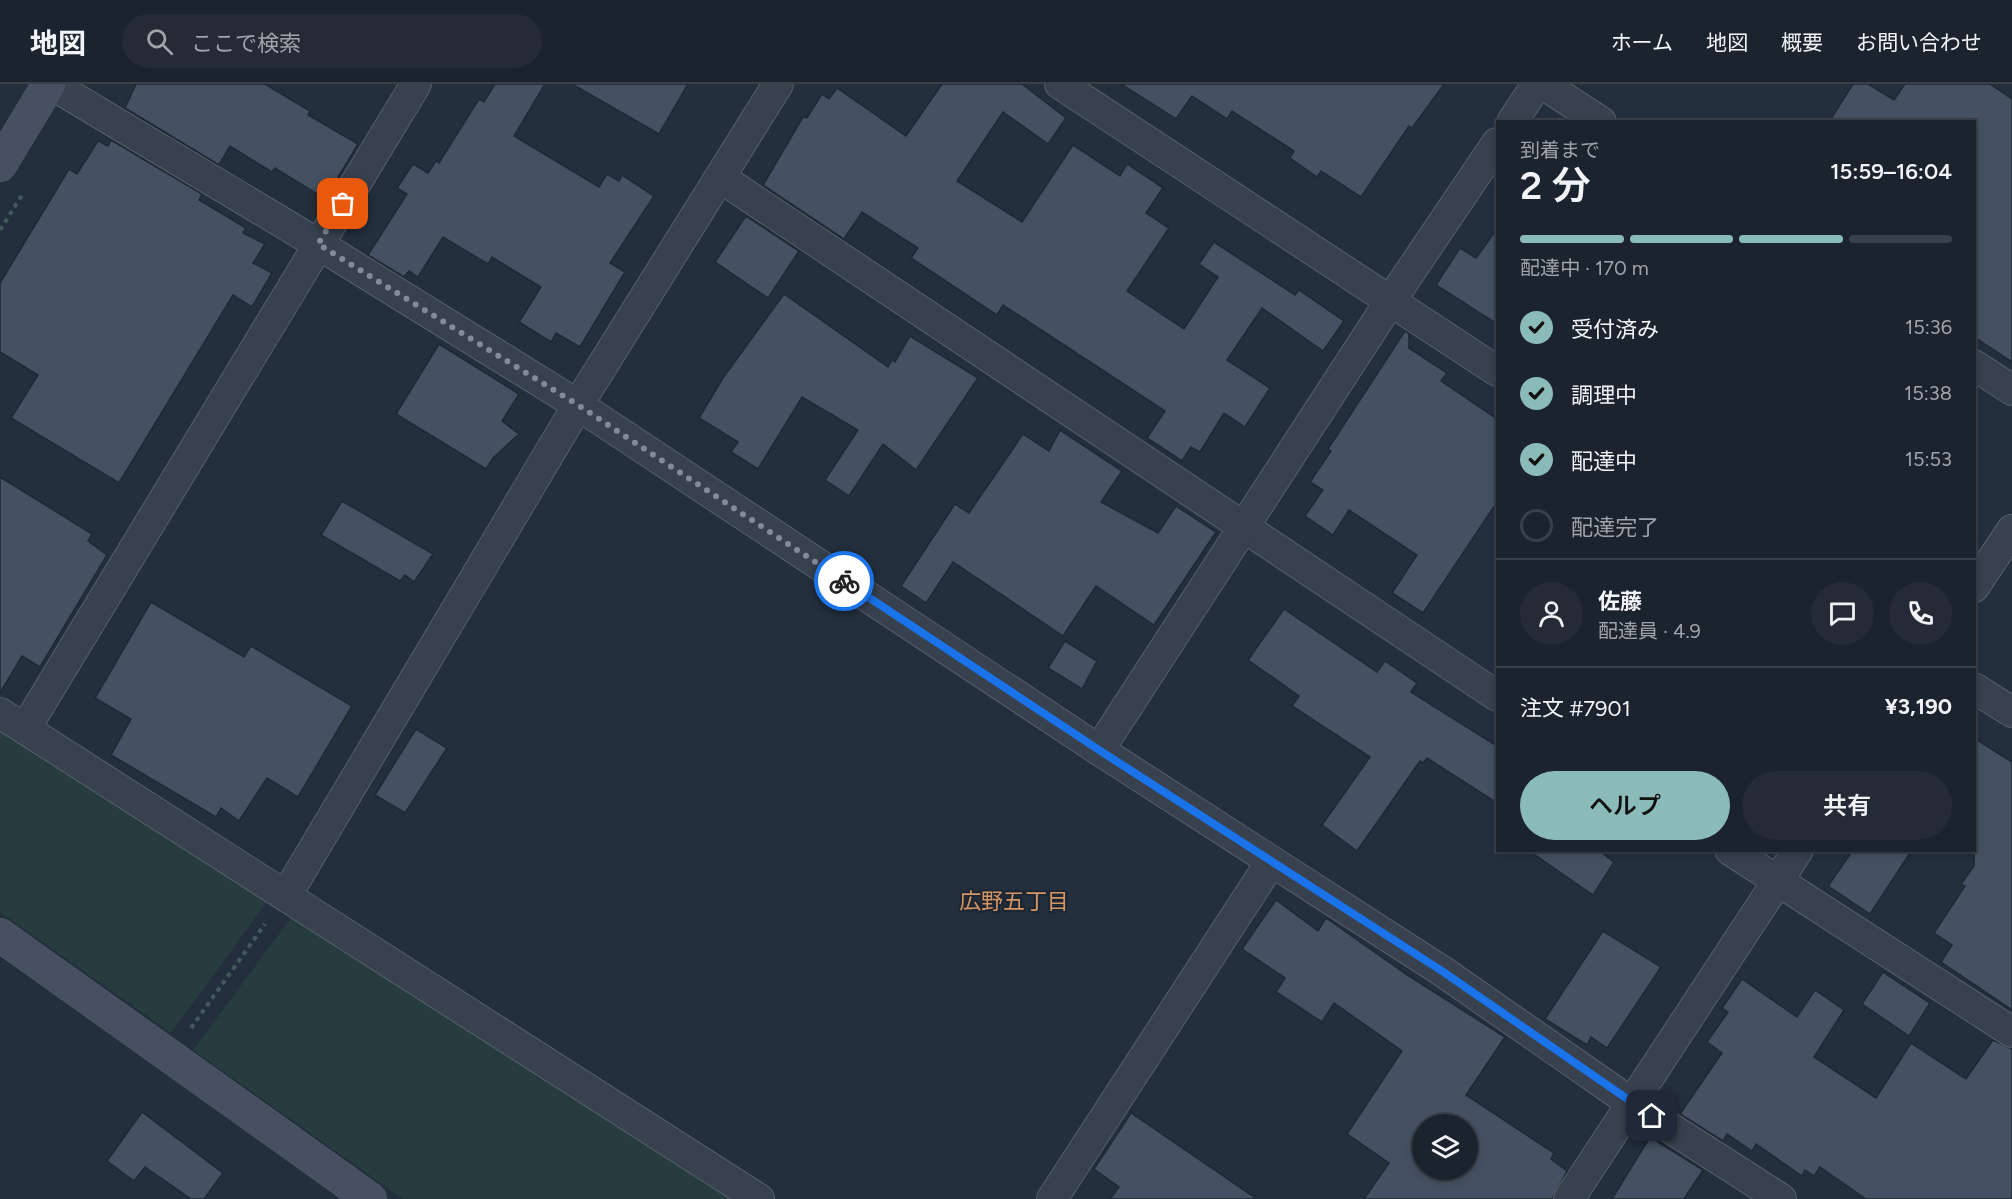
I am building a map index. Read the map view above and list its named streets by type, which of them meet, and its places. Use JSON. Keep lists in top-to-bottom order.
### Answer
{
  "districts": ["広野五丁目"],
  "page": {
    "header": "地図",
    "search": "ここで検索",
    "nav": [
      "ホーム",
      "地図",
      "概要",
      "お問い合わせ"
    ],
    "heading": ["2 分", "到着まで", "15:59–16:04"],
    "panel": [
      "佐藤",
      "配達員 · 4.9",
      "注文 #7901",
      "¥3,190"
    ],
    "bar": "配達中 · 170 m",
    "list": [
      ["受付済み", "15:36"],
      ["調理中", "15:38"],
      ["配達中", "15:53"],
      "配達完了"
    ],
    "buttons": ["ヘルプ", "共有"]
  }
}
